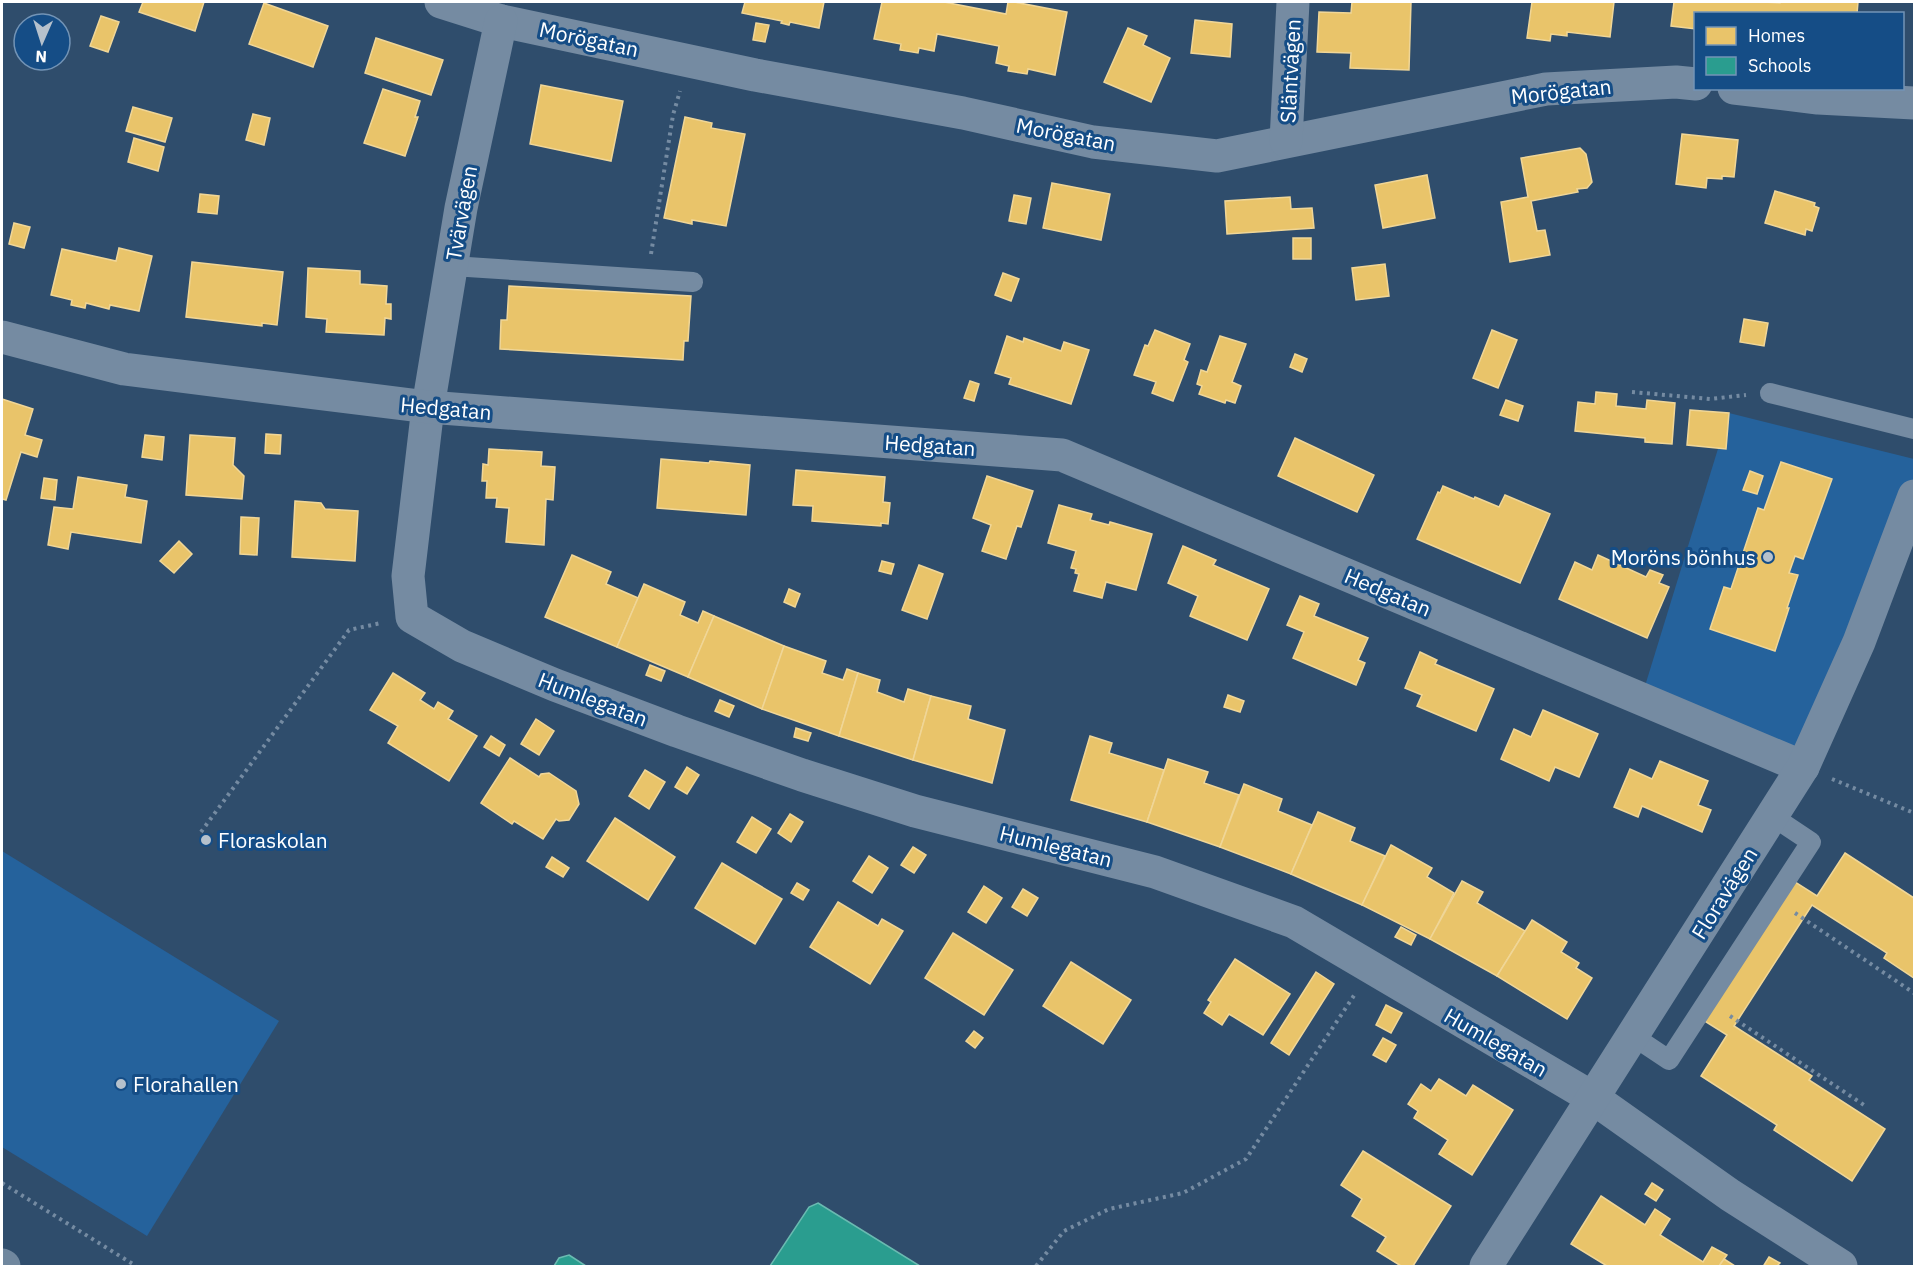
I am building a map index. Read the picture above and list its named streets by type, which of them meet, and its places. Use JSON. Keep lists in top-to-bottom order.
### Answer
{
  "streets": {
    "street": [
      "Morögatan",
      "Släntvägen",
      "Tvärvägen",
      "Hedgatan",
      "Humlegatan",
      "Floravägen"
    ]
  },
  "crossings": [
    ["Morögatan", "Släntvägen"],
    ["Morögatan", "Tvärvägen"],
    ["Tvärvägen", "Hedgatan"],
    ["Hedgatan", "Floravägen"],
    ["Humlegatan", "Floravägen"]
  ],
  "places": ["Moröns bönhus", "Floraskolan", "Florahallen"],
  "legend": ["Homes", "Schools"],
  "north": "bottom"
}
